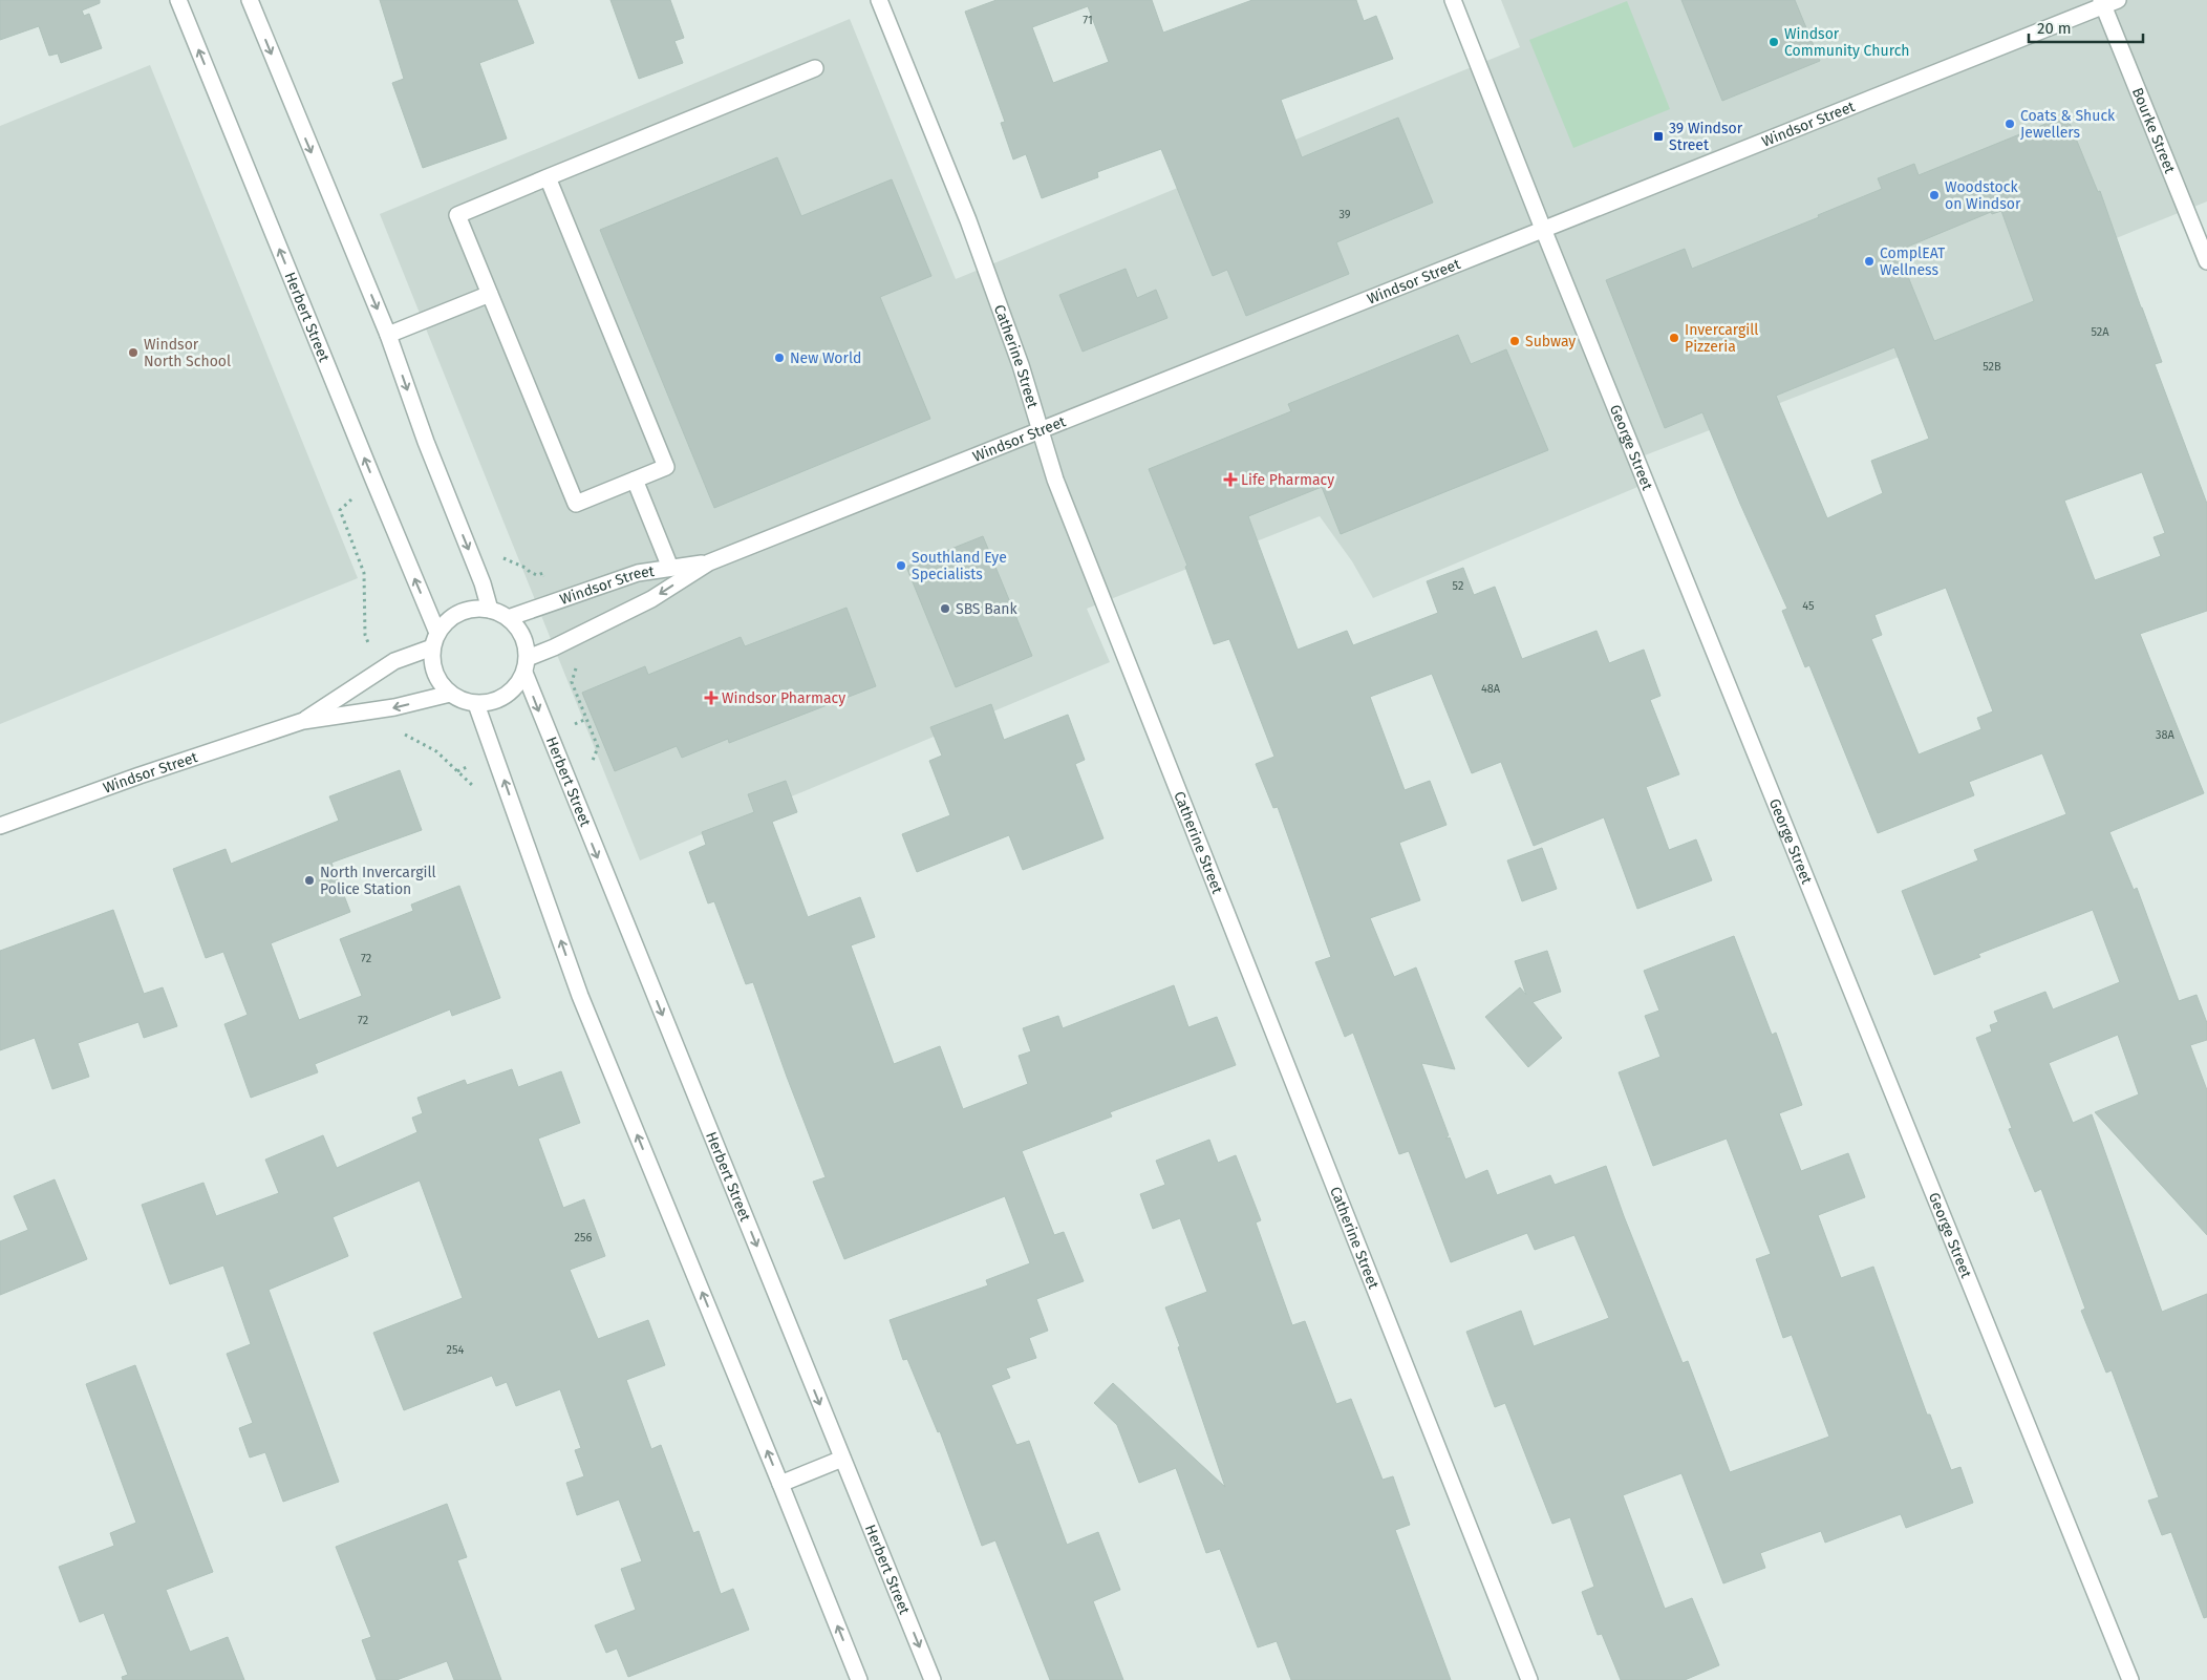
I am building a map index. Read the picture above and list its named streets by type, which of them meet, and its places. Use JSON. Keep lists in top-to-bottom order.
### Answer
{
  "streets": {
    "street": [
      "Windsor Street",
      "Bourke Street",
      "Herbert Street",
      "Catherine Street",
      "George Street"
    ]
  },
  "crossings": [
    ["Windsor Street", "Bourke Street"],
    ["Windsor Street", "Herbert Street"],
    ["Windsor Street", "Catherine Street"],
    ["Windsor Street", "George Street"]
  ],
  "places": {
    "other": [
      "Windsor Community Church",
      "Coats & Shuck Jewellers",
      "Woodstock on Windsor",
      "ComplEAT Wellness",
      "Invercargill Pizzeria",
      "Subway",
      "Windsor North School",
      "New World",
      "Southland Eye Specialists",
      "SBS Bank",
      "North Invercargill Police Station"
    ],
    "transit": ["39 Windsor Street"],
    "health": ["Life Pharmacy", "Windsor Pharmacy"]
  },
  "house_numbers": [
    "71",
    "39",
    "52A",
    "52B",
    "52",
    "45",
    "48A",
    "38A",
    "72",
    "72",
    "256",
    "254"
  ],
  "scale_bar": "20 m"
}
